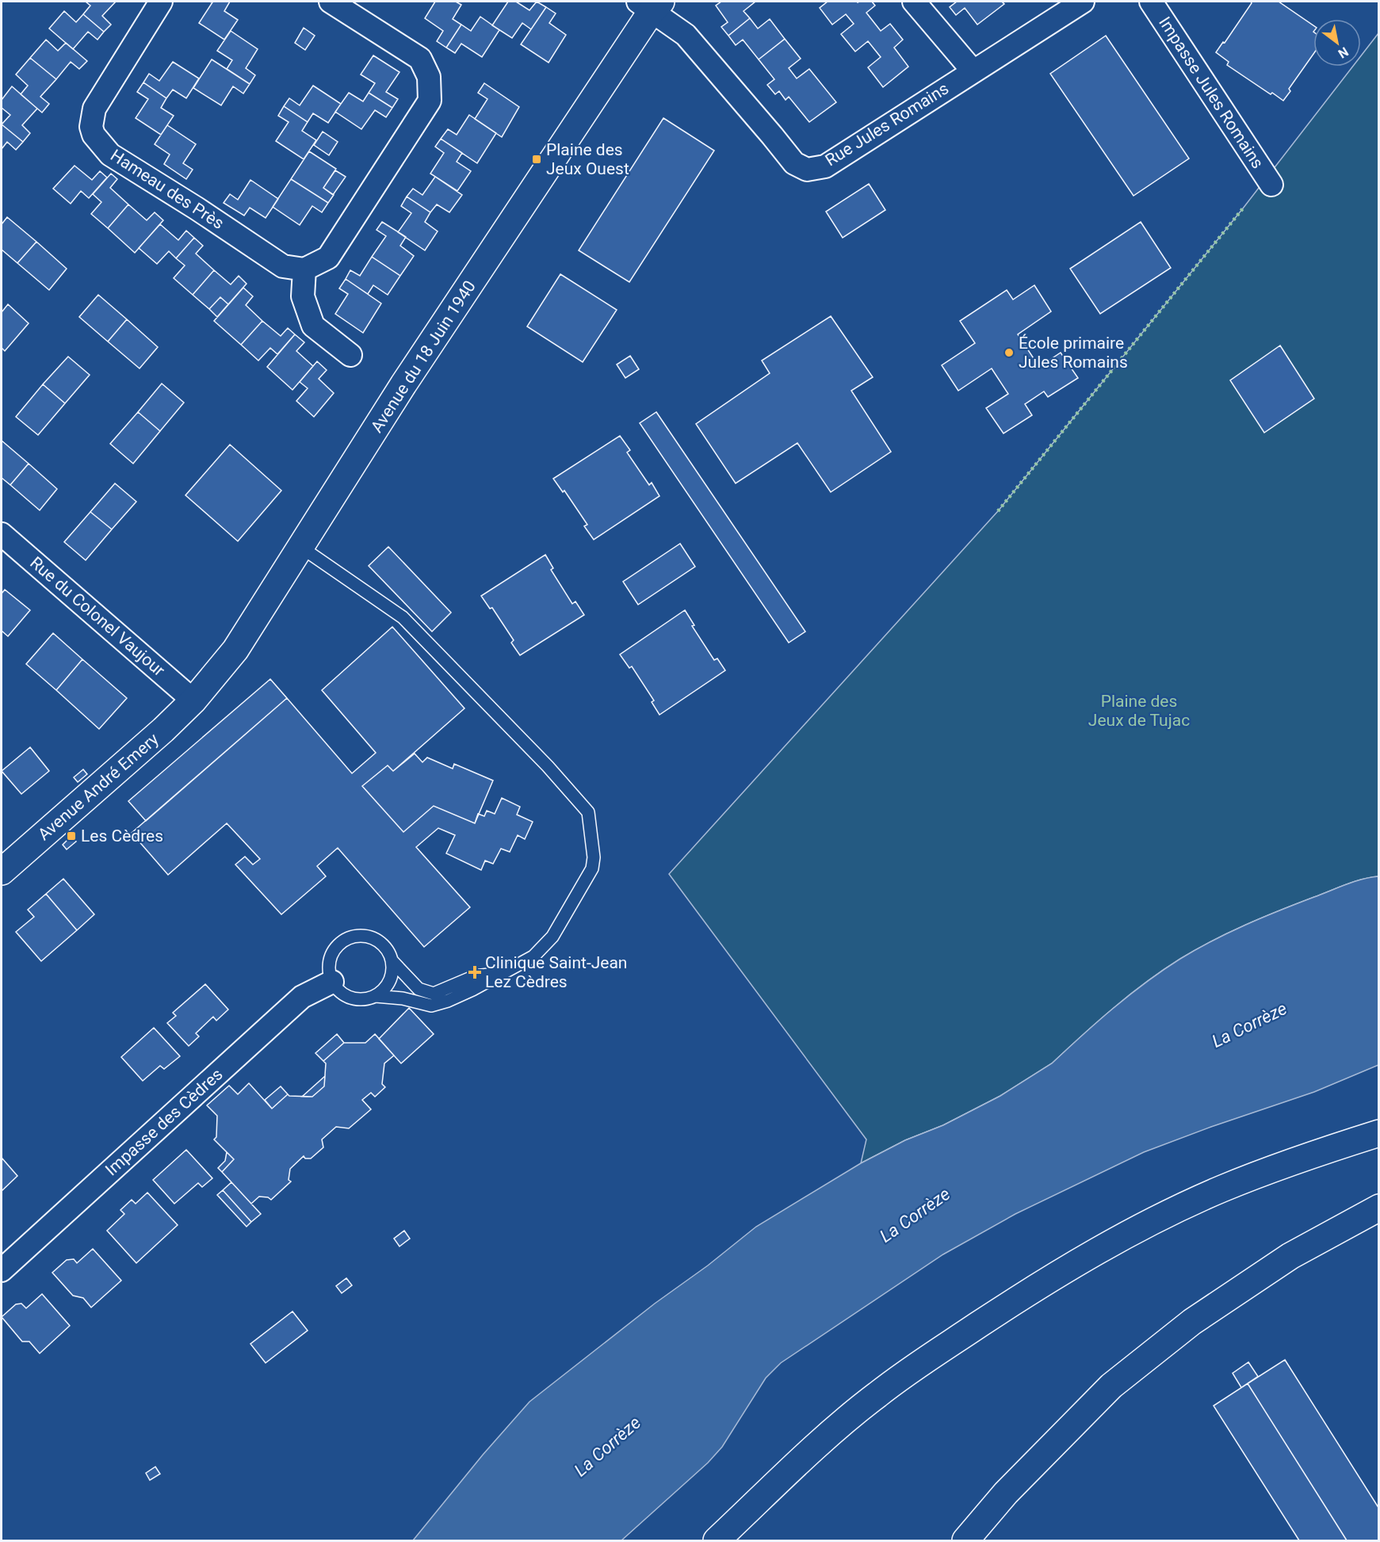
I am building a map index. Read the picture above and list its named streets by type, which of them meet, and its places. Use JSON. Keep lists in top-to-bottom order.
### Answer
{
  "streets": {
    "main road": ["Avenue du 18 Juin 1940", "Avenue André Emery"],
    "street": [
      "Impasse Jules Romains",
      "Rue Jules Romains",
      "Hameau des Près",
      "Rue du Colonel Vaujour",
      "Impasse des Cèdres"
    ]
  },
  "crossings": [
    ["Rue Jules Romains", "Avenue du 18 Juin 1940"],
    ["Avenue du 18 Juin 1940", "Rue du Colonel Vaujour"],
    ["Avenue du 18 Juin 1940", "Avenue André Emery"],
    ["Rue du Colonel Vaujour", "Avenue André Emery"]
  ],
  "water": ["La Corrèze"],
  "parks": ["Plaine des Jeux de Tujac"],
  "places": {
    "transit": ["Plaine des Jeux Ouest", "Les Cèdres"],
    "other": ["École primaire Jules Romains"],
    "health": ["Clinique Saint-Jean Lez Cèdres"]
  },
  "north": "bottom right"
}
